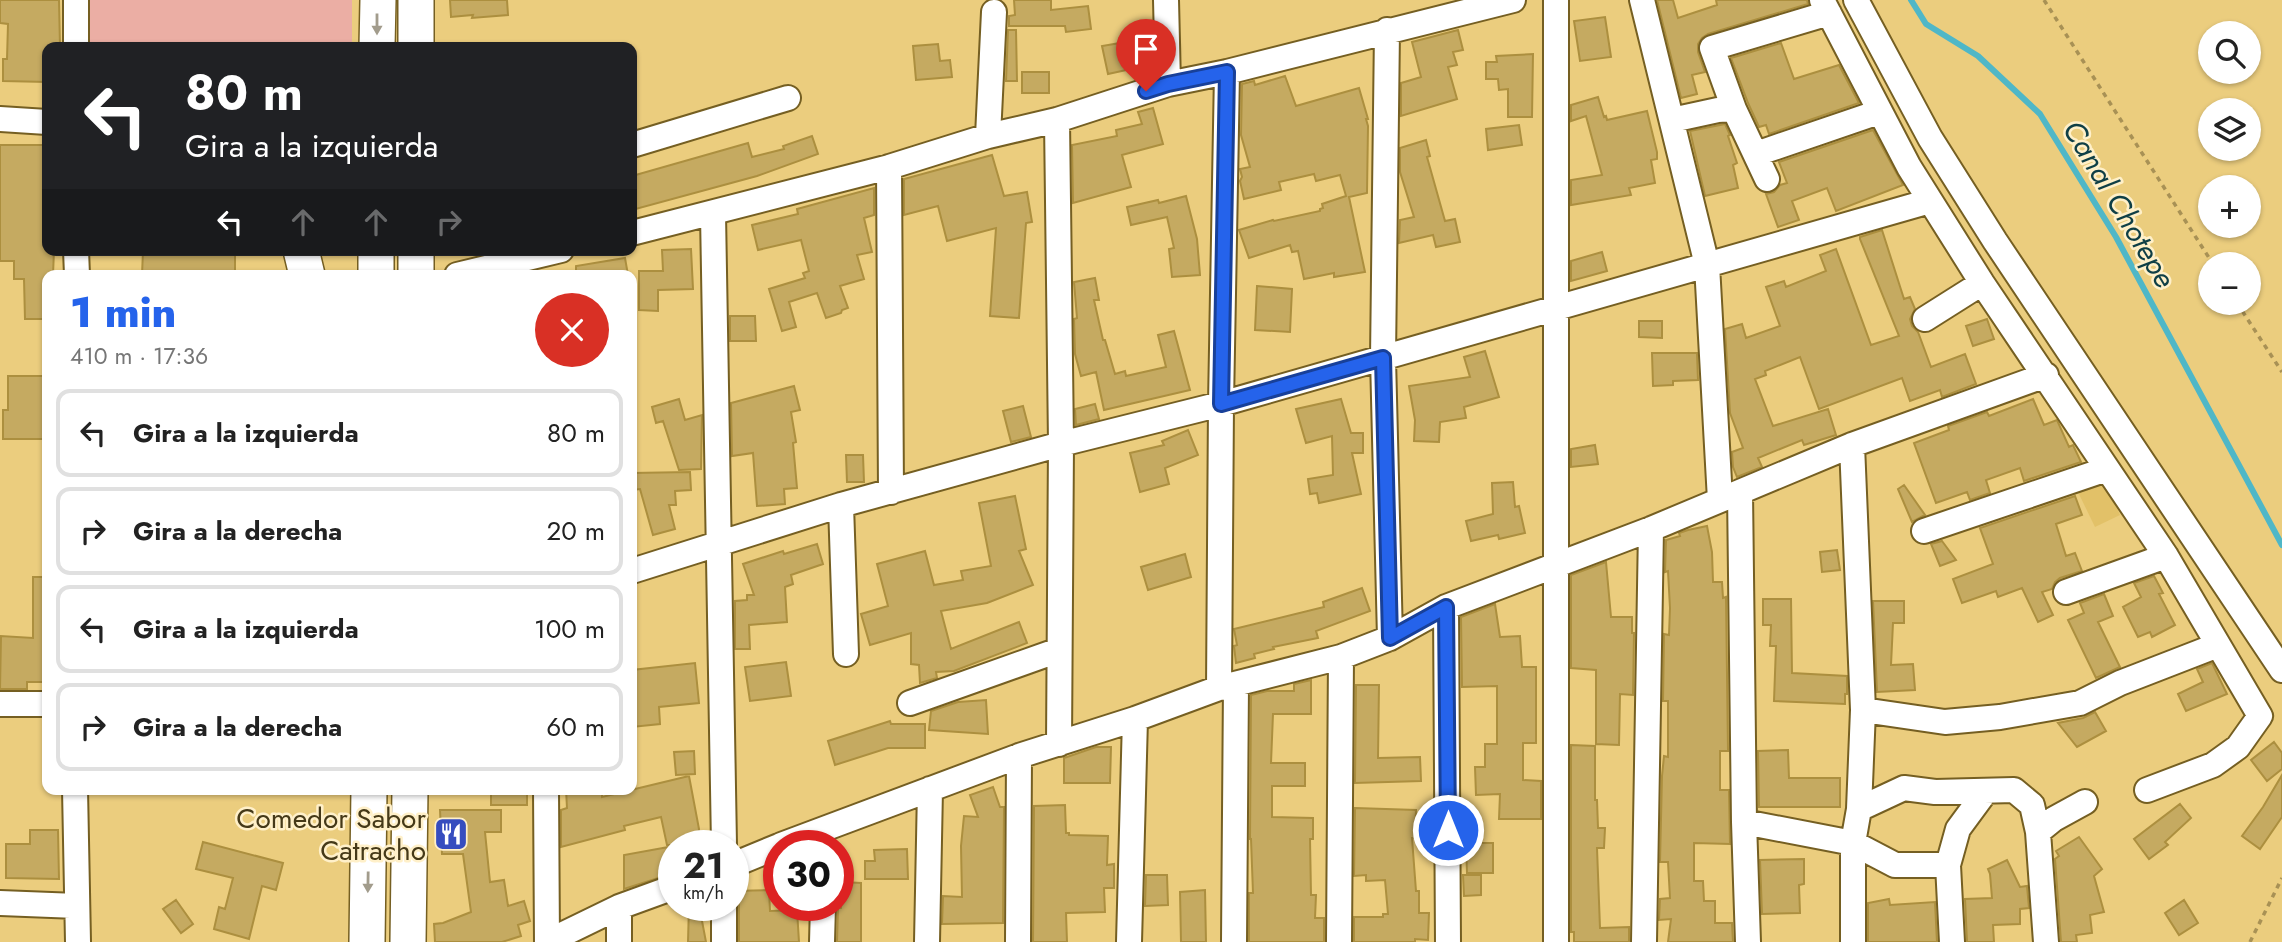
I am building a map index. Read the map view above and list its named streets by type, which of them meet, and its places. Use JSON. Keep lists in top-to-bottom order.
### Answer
{
  "water": ["Canal Chotepe"],
  "places": {
    "restaurant": ["Comedor Sabor Catracho"]
  },
  "page": {
    "map_buttons": ["+", "−"],
    "turn": ["80 m", "Gira a la izquierda"],
    "heading": ["1 min", "410 m · 17:36"],
    "list": [
      {
        "name": "Gira a la izquierda",
        "value": "80 m"
      },
      {
        "name": "Gira a la derecha",
        "value": "20 m"
      },
      {
        "name": "Gira a la izquierda",
        "value": "100 m"
      },
      {
        "name": "Gira a la derecha",
        "value": "60 m"
      }
    ],
    "speed": "21 km/h",
    "limit": "30"
  }
}
